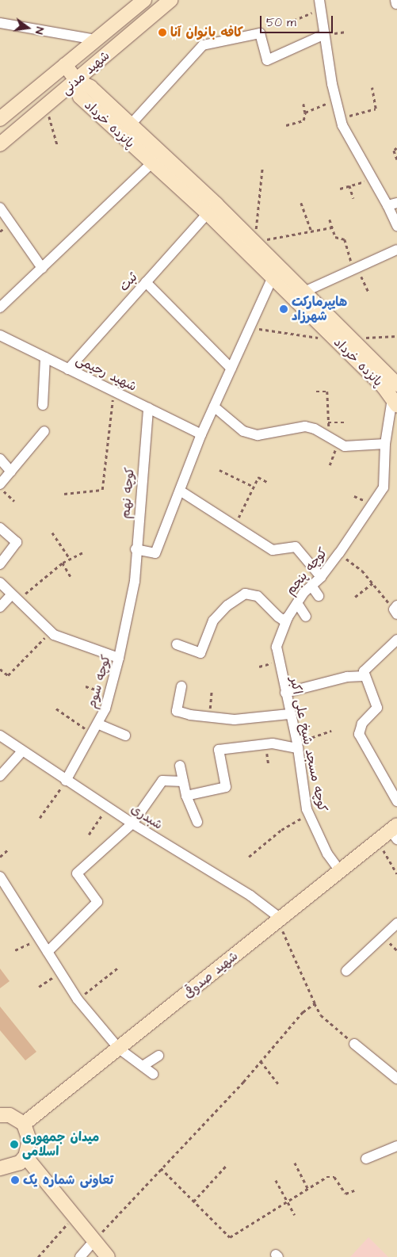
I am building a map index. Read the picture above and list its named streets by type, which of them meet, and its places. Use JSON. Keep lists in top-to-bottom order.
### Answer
{
  "streets": {
    "main road": ["شهید مدنی", "پانزده خرداد", "شهید صدوقی"],
    "street": [
      "ثبت",
      "شهید رحیمی",
      "کوچه نهم",
      "کوچه پنجم",
      "کوچه سوم",
      "کوچه مسجد شیخ علی اکبر",
      "شبدری"
    ]
  },
  "crossings": [
    ["شهید مدنی", "پانزده خرداد"],
    ["پانزده خرداد", "ثبت"],
    ["پانزده خرداد", "کوچه پنجم"],
    ["ثبت", "شهید رحیمی"],
    ["شهید رحیمی", "کوچه نهم"],
    ["کوچه نهم", "کوچه سوم"],
    ["کوچه پنجم", "کوچه مسجد شیخ علی اکبر"],
    ["کوچه سوم", "شبدری"],
    ["کوچه مسجد شیخ علی اکبر", "شهید صدوقی"],
    ["شبدری", "شهید صدوقی"]
  ],
  "places": [
    "کافه بانوان آنا",
    "هایپرمارکت شهرزاد",
    "میدان جمهوری اسلامی",
    "تعاونی شماره یک"
  ],
  "scale_bar": "50 m",
  "north": "right"
}
